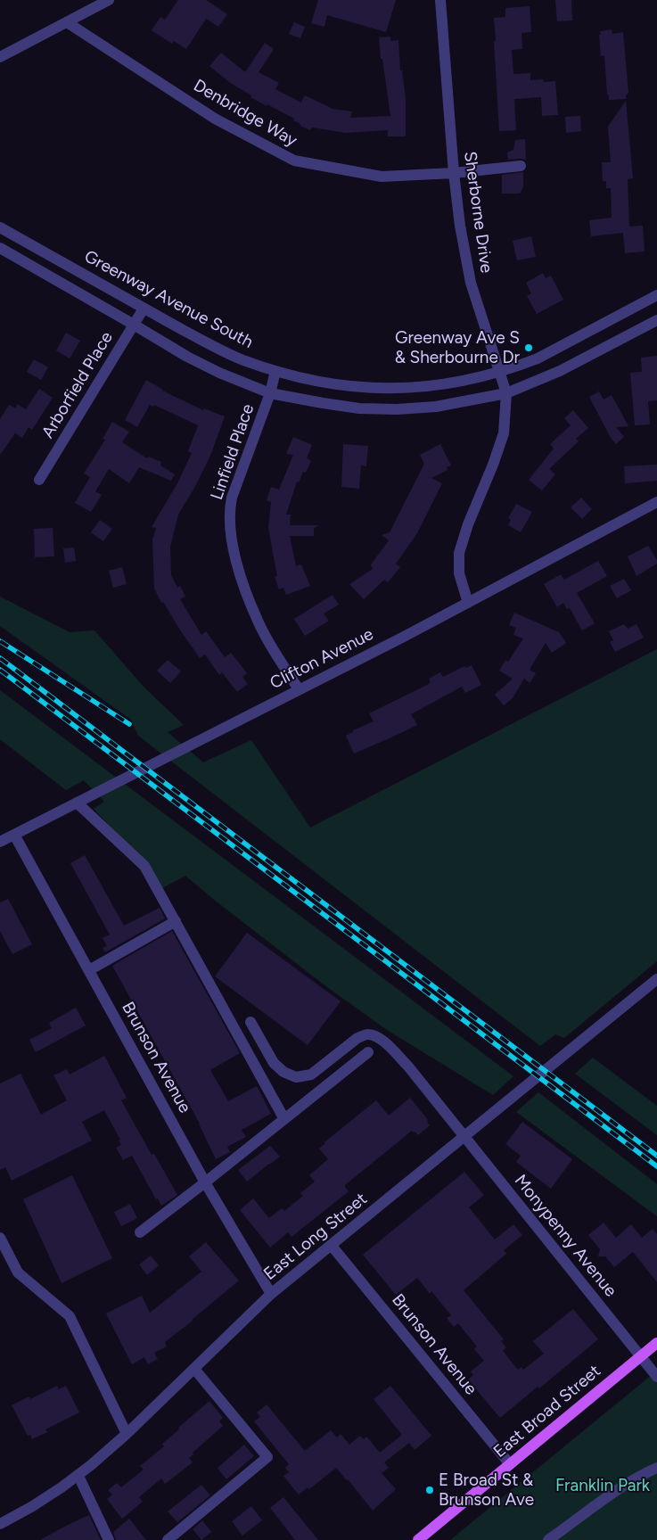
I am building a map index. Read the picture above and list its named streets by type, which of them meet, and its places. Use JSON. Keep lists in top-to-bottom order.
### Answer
{
  "streets": {
    "main road": ["East Broad Street"],
    "street": [
      "Denbridge Way",
      "Sherborne Drive",
      "Greenway Avenue South",
      "Arborfield Place",
      "Linfield Place",
      "Clifton Avenue",
      "Brunson Avenue",
      "Monypenny Avenue",
      "East Long Street"
    ]
  },
  "crossings": [
    ["Denbridge Way", "Sherborne Drive"],
    ["Sherborne Drive", "Greenway Avenue South"],
    ["Sherborne Drive", "Clifton Avenue"],
    ["Greenway Avenue South", "Arborfield Place"],
    ["Greenway Avenue South", "Linfield Place"],
    ["Linfield Place", "Clifton Avenue"],
    ["Clifton Avenue", "Brunson Avenue"],
    ["Brunson Avenue", "East Long Street"],
    ["Brunson Avenue", "East Broad Street"],
    ["Monypenny Avenue", "East Long Street"],
    ["Monypenny Avenue", "East Broad Street"]
  ],
  "parks": ["Franklin Park"],
  "places": ["Greenway Ave S & Sherbourne Dr", "E Broad St & Brunson Ave"]
}
